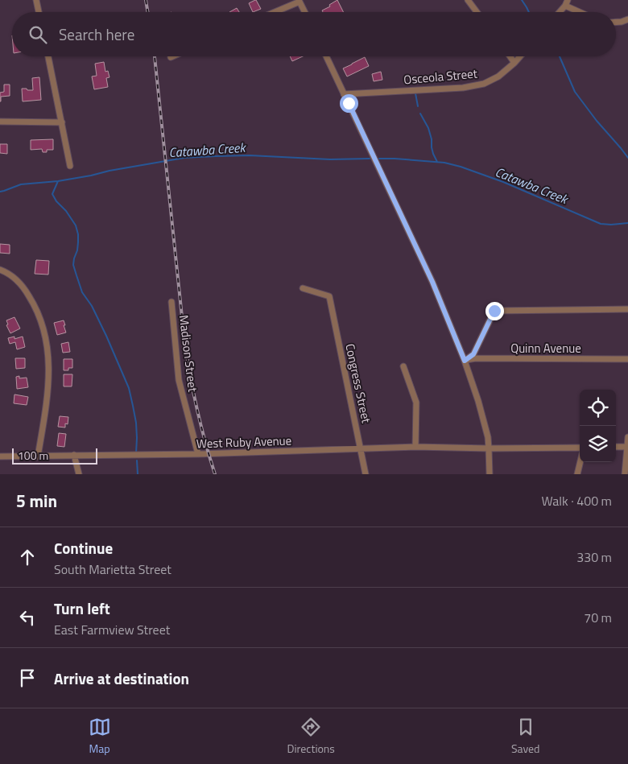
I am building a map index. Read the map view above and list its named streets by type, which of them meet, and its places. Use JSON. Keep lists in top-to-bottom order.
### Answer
{
  "streets": {
    "street": [
      "Osceola Street",
      "Quinn Avenue",
      "Madison Street",
      "Congress Street",
      "West Ruby Avenue"
    ]
  },
  "crossings": [
    ["Madison Street", "West Ruby Avenue"],
    ["Congress Street", "West Ruby Avenue"]
  ],
  "water": ["Catawba Creek"],
  "scale_bar": "100 m",
  "page": {
    "search": "Search here",
    "scale": "100 m",
    "heading": ["5 min", "Walk · 400 m"],
    "list": [
      ["Continue", "South Marietta Street", "330 m"],
      ["Turn left", "East Farmview Street", "70 m"],
      "Arrive at destination"
    ],
    "nav": ["Map", "Directions", "Saved"]
  }
}
